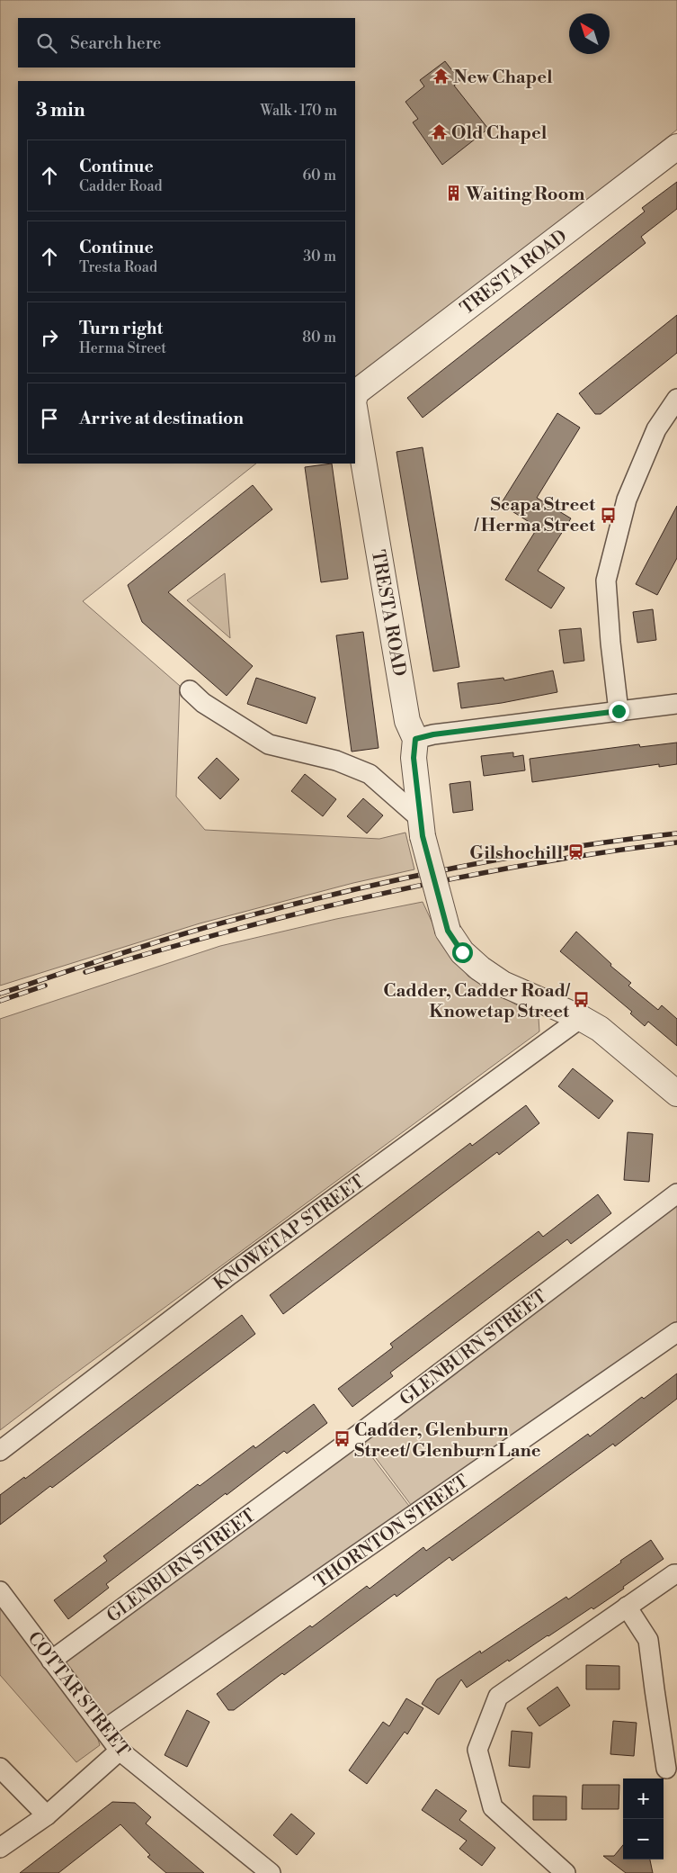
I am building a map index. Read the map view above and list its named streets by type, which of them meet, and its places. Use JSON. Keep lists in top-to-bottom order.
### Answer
{
  "streets": {
    "street": [
      "TRESTA ROAD",
      "KNOWETAP STREET",
      "GLENBURN STREET",
      "THORNTON STREET",
      "COTTAR STREET"
    ]
  },
  "crossings": [
    ["TRESTA ROAD", "KNOWETAP STREET"],
    ["GLENBURN STREET", "COTTAR STREET"],
    ["THORNTON STREET", "COTTAR STREET"]
  ],
  "places": {
    "temple": ["New Chapel", "Old Chapel"],
    "building": ["Waiting Room"],
    "bus stop": ["Scapa Street / Herma Street", "Cadder, Cadder Road/ Knowetap Street", "Cadder, Glenburn Street/ Glenburn Lane"],
    "station": ["Gilshochill"]
  },
  "north": "top left",
  "page": {
    "search": "Search here",
    "heading": ["3 min", "Walk · 170 m"],
    "list": [
      ["Continue", "Cadder Road", "60 m"],
      ["Continue", "Tresta Road", "30 m"],
      ["Turn right", "Herma Street", "80 m"],
      "Arrive at destination"
    ],
    "map_buttons": ["+", "−"]
  }
}
